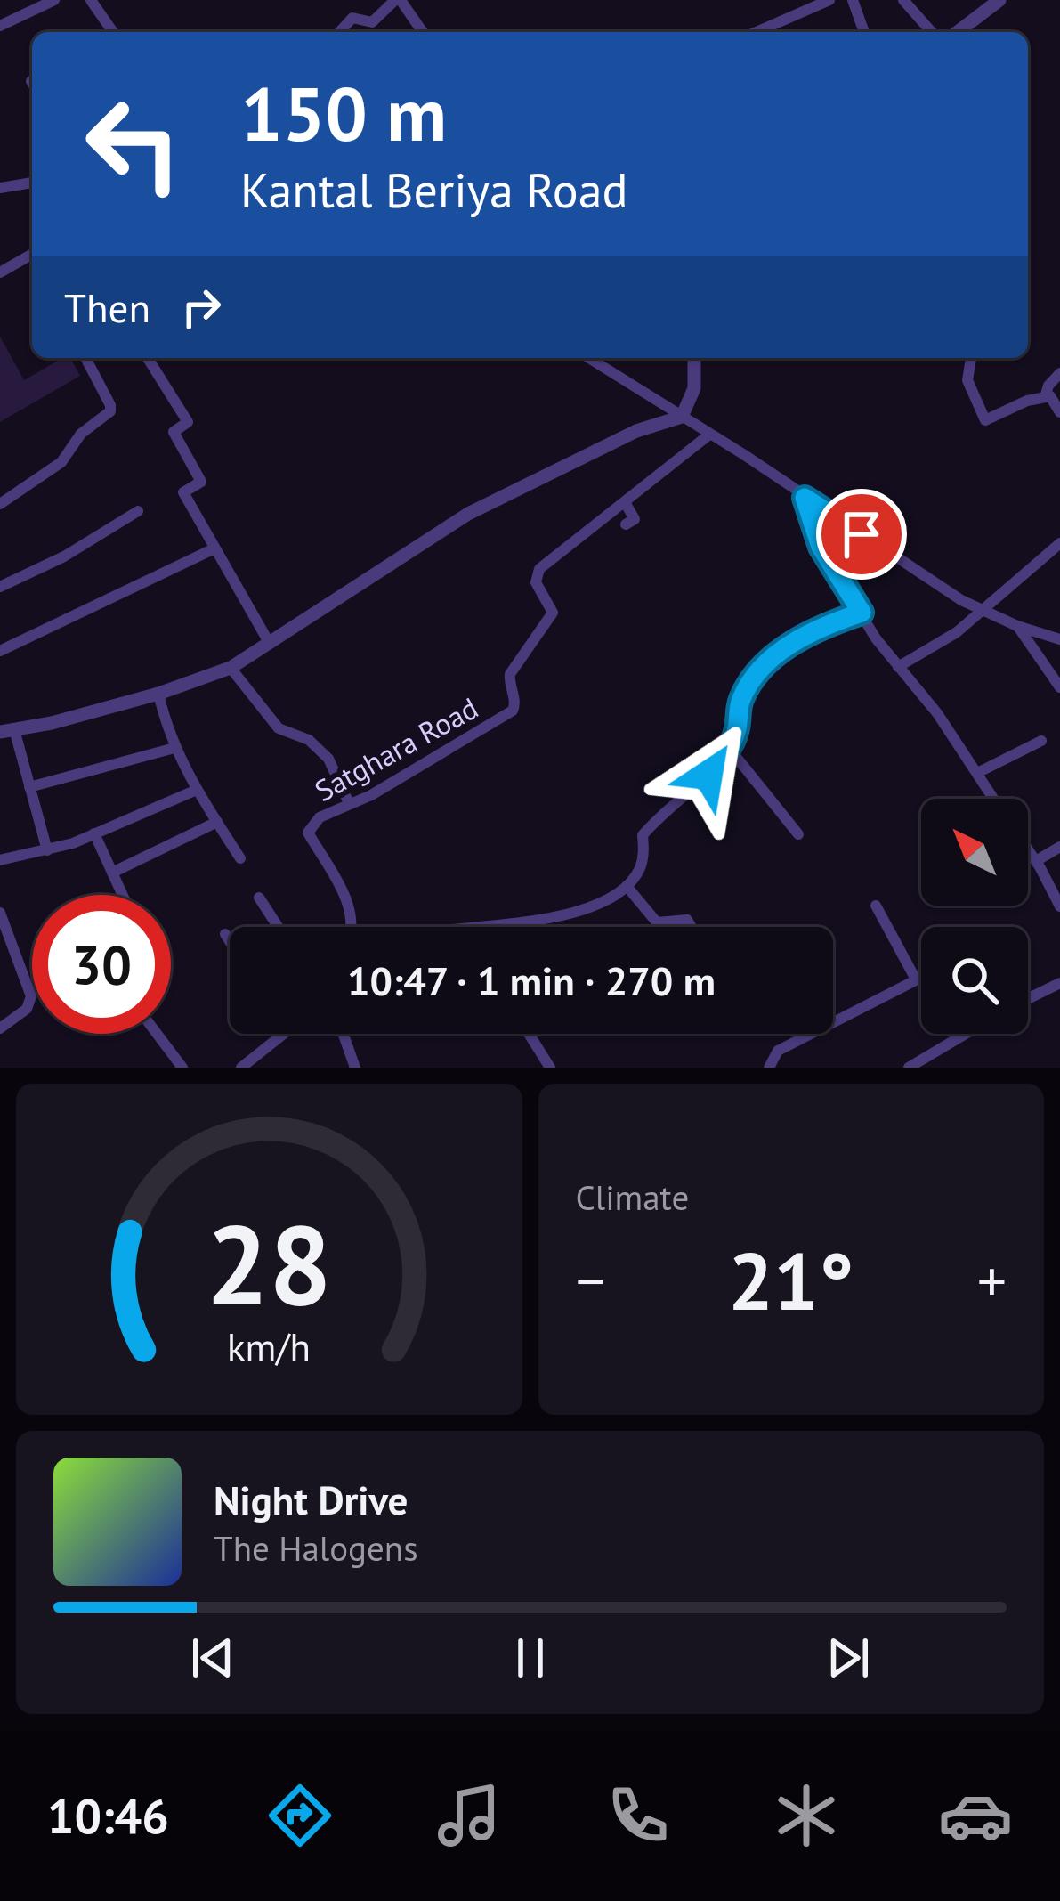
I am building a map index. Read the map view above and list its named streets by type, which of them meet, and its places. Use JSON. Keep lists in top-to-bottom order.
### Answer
{
  "streets": {
    "street": ["Satghara Road"]
  },
  "north": "top left",
  "page": {
    "turn": ["150 m", "Kantal Beriya Road"],
    "then": "Then",
    "limit": "30",
    "trip": "10:47 · 1 min · 270 m",
    "tile": "Climate",
    "heat": ["−", "21°", "+"],
    "song": ["Night Drive", "The Halogens"],
    "tabs": "10:46",
    "gauge": ["28", "km/h"]
  }
}
